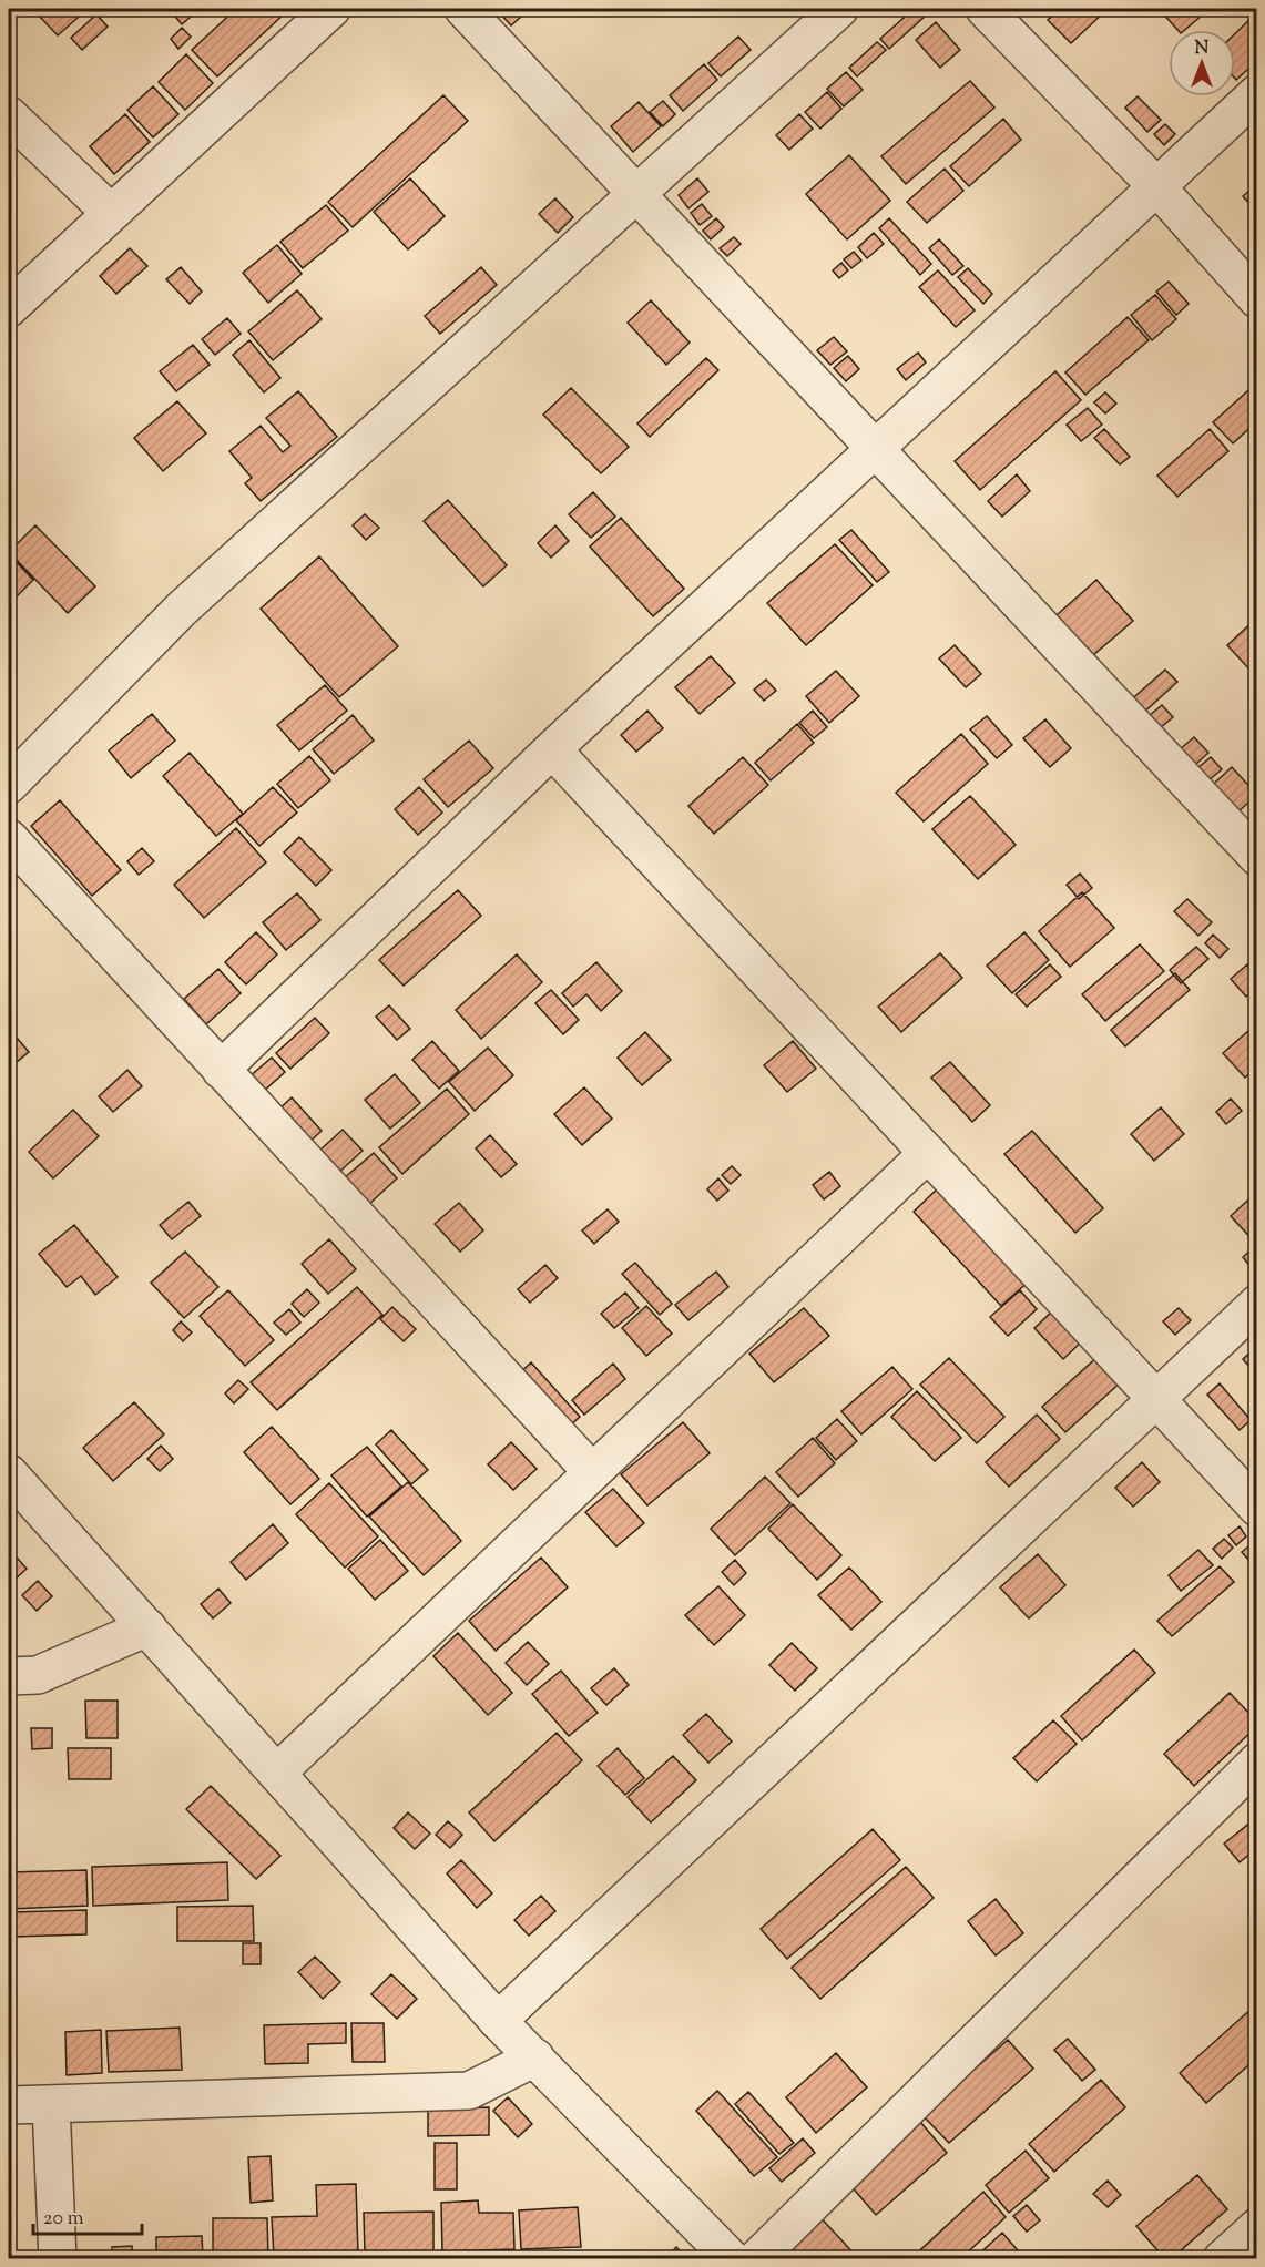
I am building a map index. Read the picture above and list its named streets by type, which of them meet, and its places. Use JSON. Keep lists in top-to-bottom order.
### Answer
{
  "scale_bar": "20 m",
  "north": "top"
}
